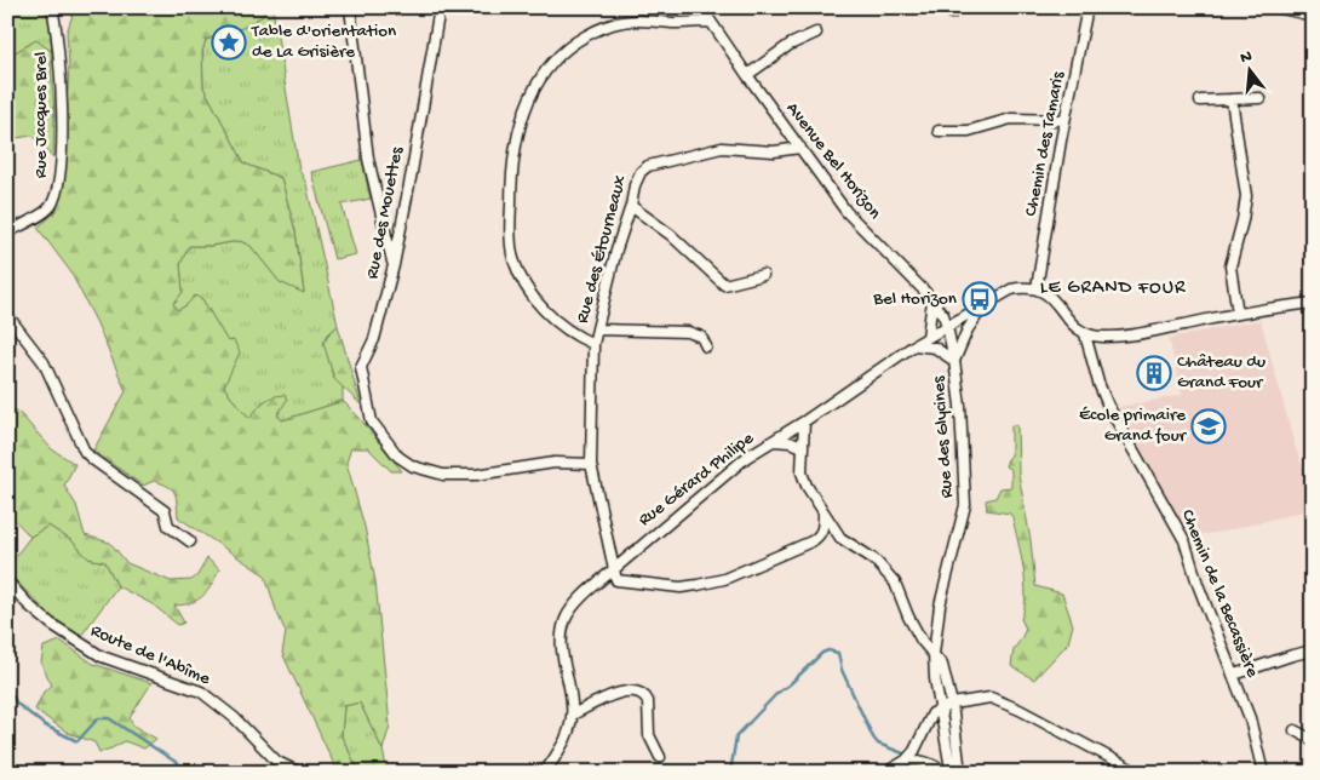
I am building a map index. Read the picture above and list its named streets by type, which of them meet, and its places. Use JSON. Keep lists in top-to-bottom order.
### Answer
{
  "streets": {
    "street": [
      "Rue Jacques Brel",
      "Chemin des Tamaris",
      "Avenue Bel Horizon",
      "Rue des Mouettes",
      "Rue des Étourneaux",
      "Rue des Glycines",
      "Rue Gérard Philipe",
      "Chemin de la Becassière",
      "Route de l'Abîme"
    ]
  },
  "crossings": [
    ["Chemin des Tamaris", "Rue Gérard Philipe"],
    ["Avenue Bel Horizon", "Rue des Étourneaux"],
    ["Avenue Bel Horizon", "Rue des Glycines"],
    ["Avenue Bel Horizon", "Rue Gérard Philipe"],
    ["Rue des Mouettes", "Rue des Étourneaux"],
    ["Rue des Étourneaux", "Rue Gérard Philipe"],
    ["Rue des Glycines", "Rue Gérard Philipe"]
  ],
  "districts": ["LE GRAND FOUR"],
  "places": {
    "place": ["Table d'orientation de La Grisière"],
    "bus stop": ["Bel Horizon"],
    "building": ["Château du Grand Four"],
    "school or university": ["École primaire Grand four"]
  },
  "north": "top"
}
